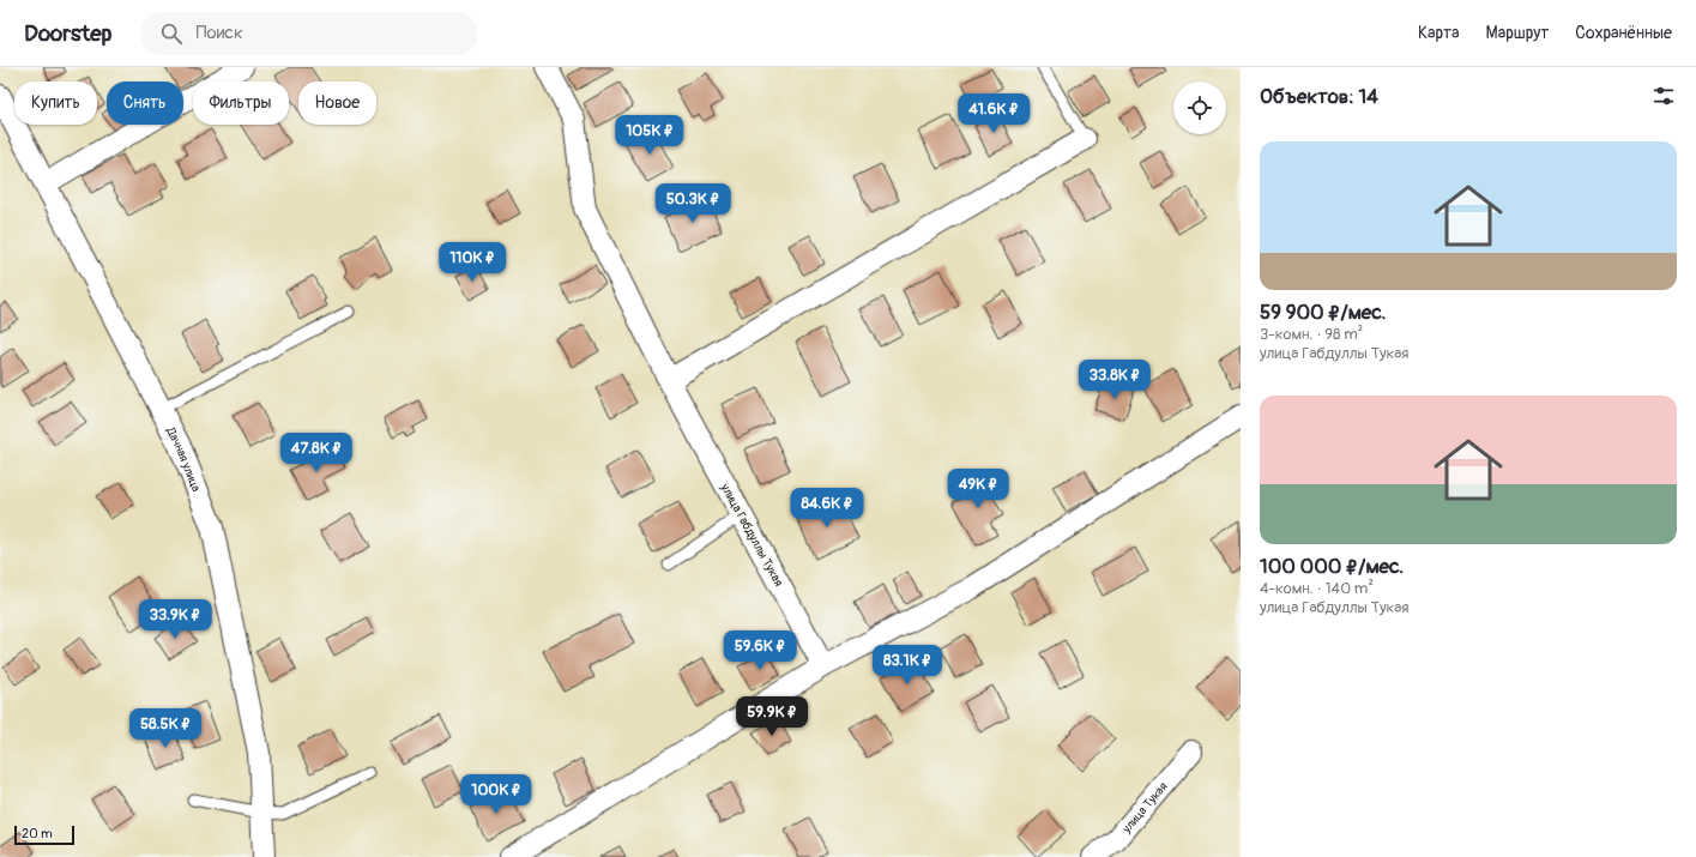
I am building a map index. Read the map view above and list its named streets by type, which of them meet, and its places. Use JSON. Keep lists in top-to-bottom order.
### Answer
{
  "streets": {
    "street": ["Дачная улица", "улица Габдуллы Тукая", "улица Тукая"]
  },
  "scale_bar": "20 m",
  "page": {
    "header": "Doorstep",
    "search": "Поиск",
    "nav": ["Карта", "Маршрут", "Сохранённые"],
    "heading": "Объектов: 14",
    "chip": [
      "Купить",
      "Снять",
      "Фильтры",
      "Новое"
    ],
    "price": [
      "41.6K ₽",
      "105K ₽",
      "50.3K ₽",
      "110K ₽",
      "33.8K ₽",
      "47.8K ₽",
      "49K ₽",
      "84.6K ₽",
      "33.9K ₽",
      "59.6K ₽",
      "83.1K ₽",
      "59.9K ₽",
      "58.5K ₽",
      "100K ₽"
    ],
    "list": [
      {
        "name": "59 900 ₽/мес.",
        "note": "3-комн. · 98 m² · улица Габдуллы Тукая"
      },
      {
        "name": "100 000 ₽/мес.",
        "note": "4-комн. · 140 m² · улица Габдуллы Тукая"
      }
    ],
    "scale": "20 m"
  }
}
